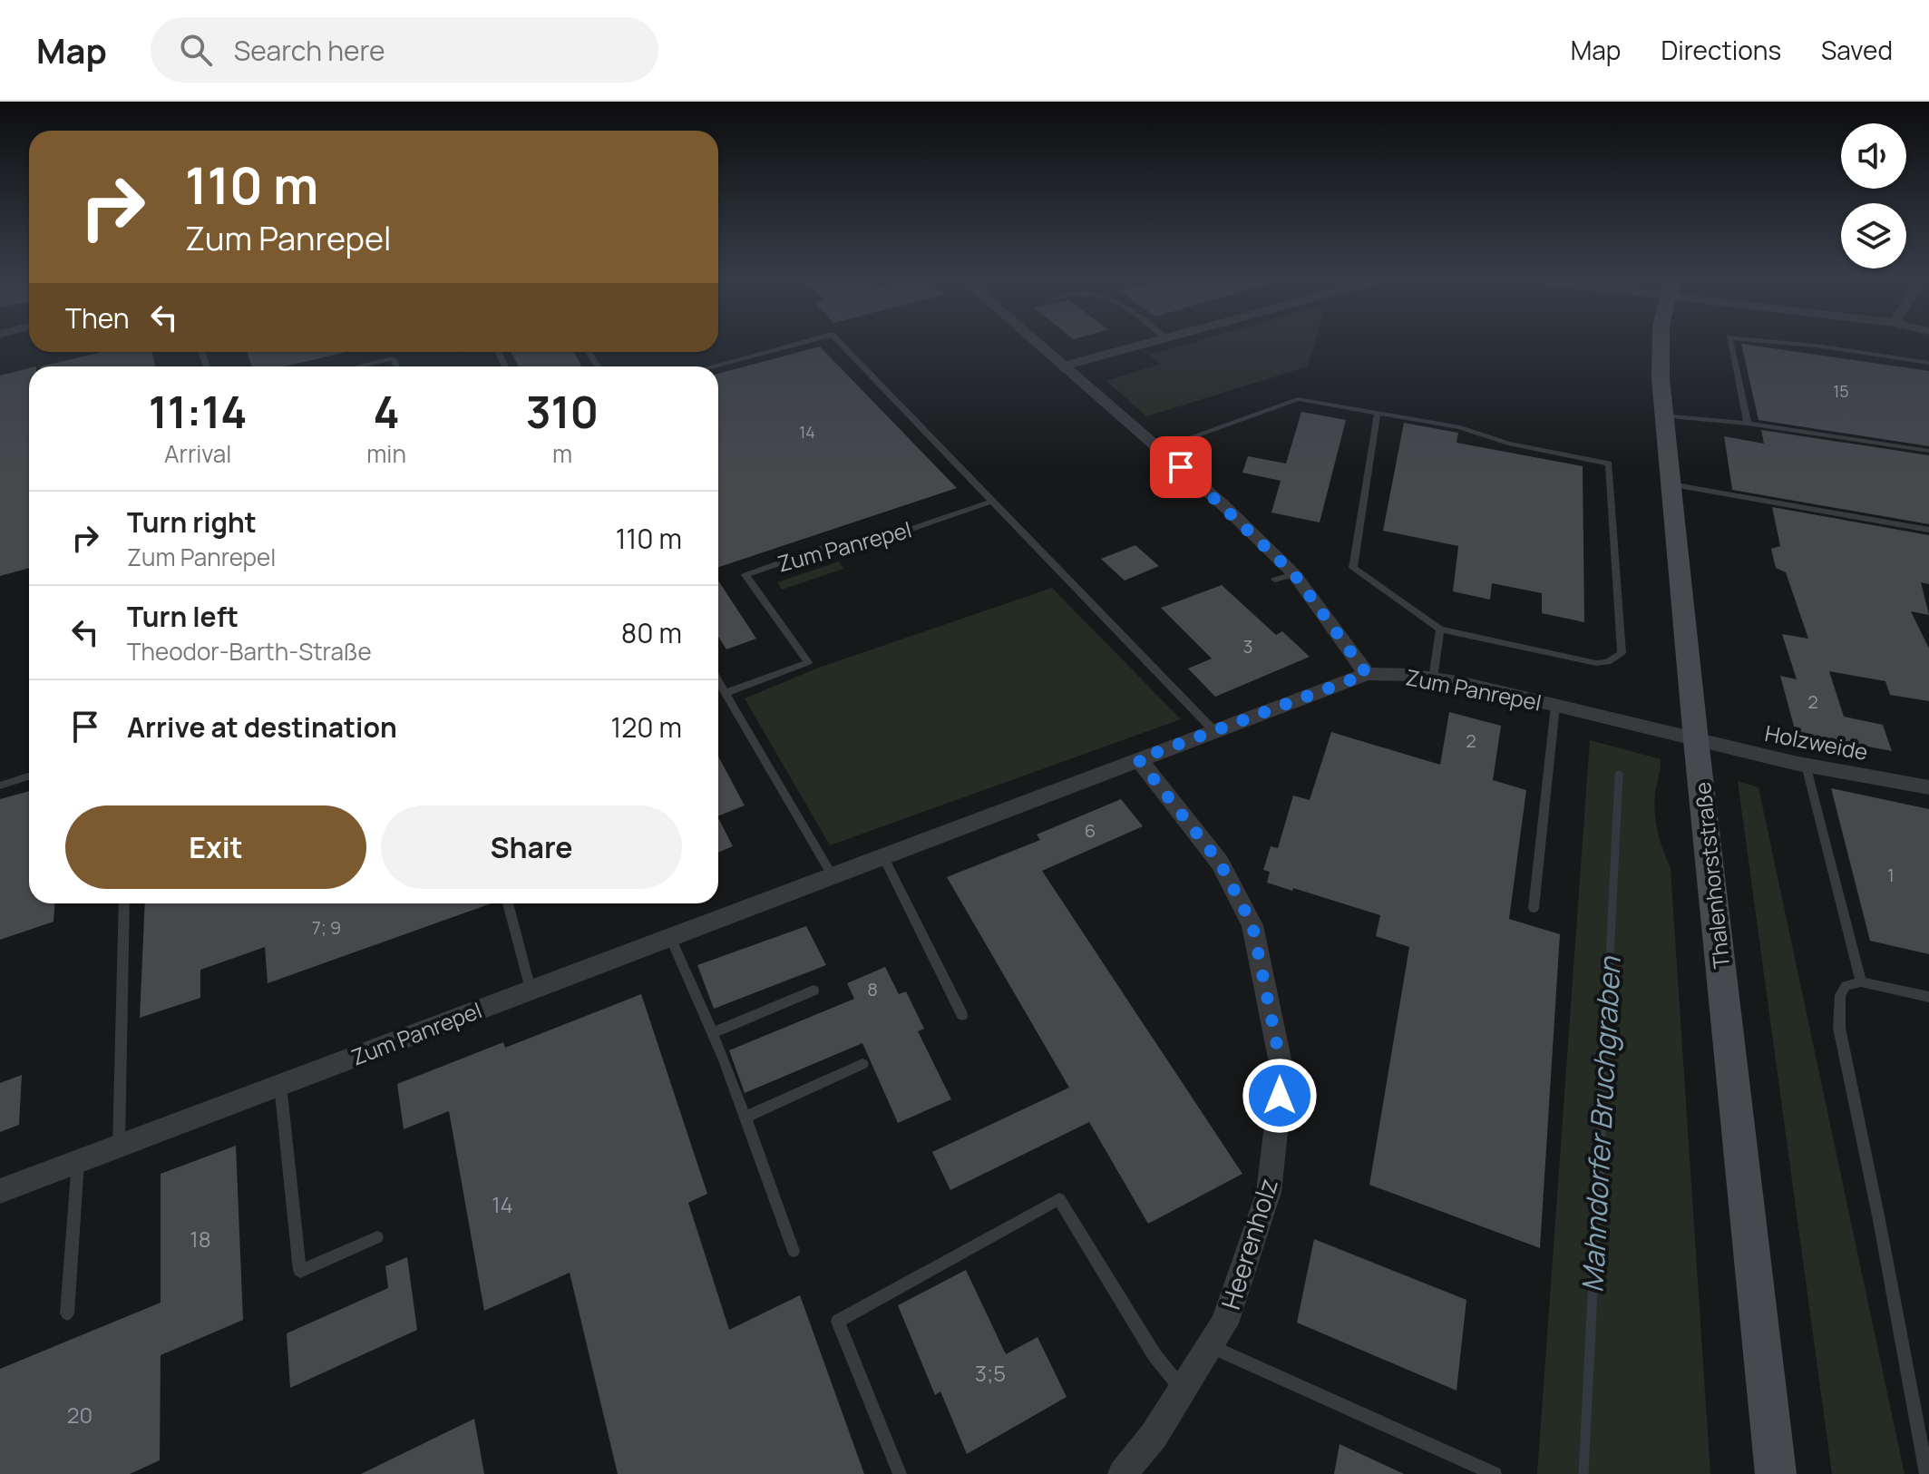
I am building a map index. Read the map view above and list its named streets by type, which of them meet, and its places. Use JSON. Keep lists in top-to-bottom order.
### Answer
{
  "streets": {
    "main road": ["Thalenhorststraße"],
    "street": ["Zum Panrepel", "Holzweide", "Heerenholz"]
  },
  "crossings": [
    ["Zum Panrepel", "Holzweide"],
    ["Zum Panrepel", "Thalenhorststraße"],
    ["Zum Panrepel", "Heerenholz"],
    ["Holzweide", "Thalenhorststraße"]
  ],
  "water": ["Mahndorfer Bruchgraben"],
  "house_numbers": [
    "15",
    "14",
    "3",
    "2",
    "2",
    "6",
    "1",
    "7; 9",
    "8",
    "14",
    "18",
    "3;5",
    "20"
  ],
  "page": {
    "header": "Map",
    "search": "Search here",
    "nav": ["Map", "Directions", "Saved"],
    "turn": ["110 m", "Zum Panrepel"],
    "then": "Then",
    "eta": [
      "11:14",
      "Arrival",
      "4",
      "min",
      "310",
      "m"
    ],
    "list": [
      {
        "name": "Turn right",
        "note": "Zum Panrepel",
        "value": "110 m"
      },
      {
        "name": "Turn left",
        "note": "Theodor-Barth-Straße",
        "value": "80 m"
      },
      {
        "name": "Arrive at destination",
        "value": "120 m"
      }
    ],
    "buttons": ["Exit", "Share"]
  }
}
